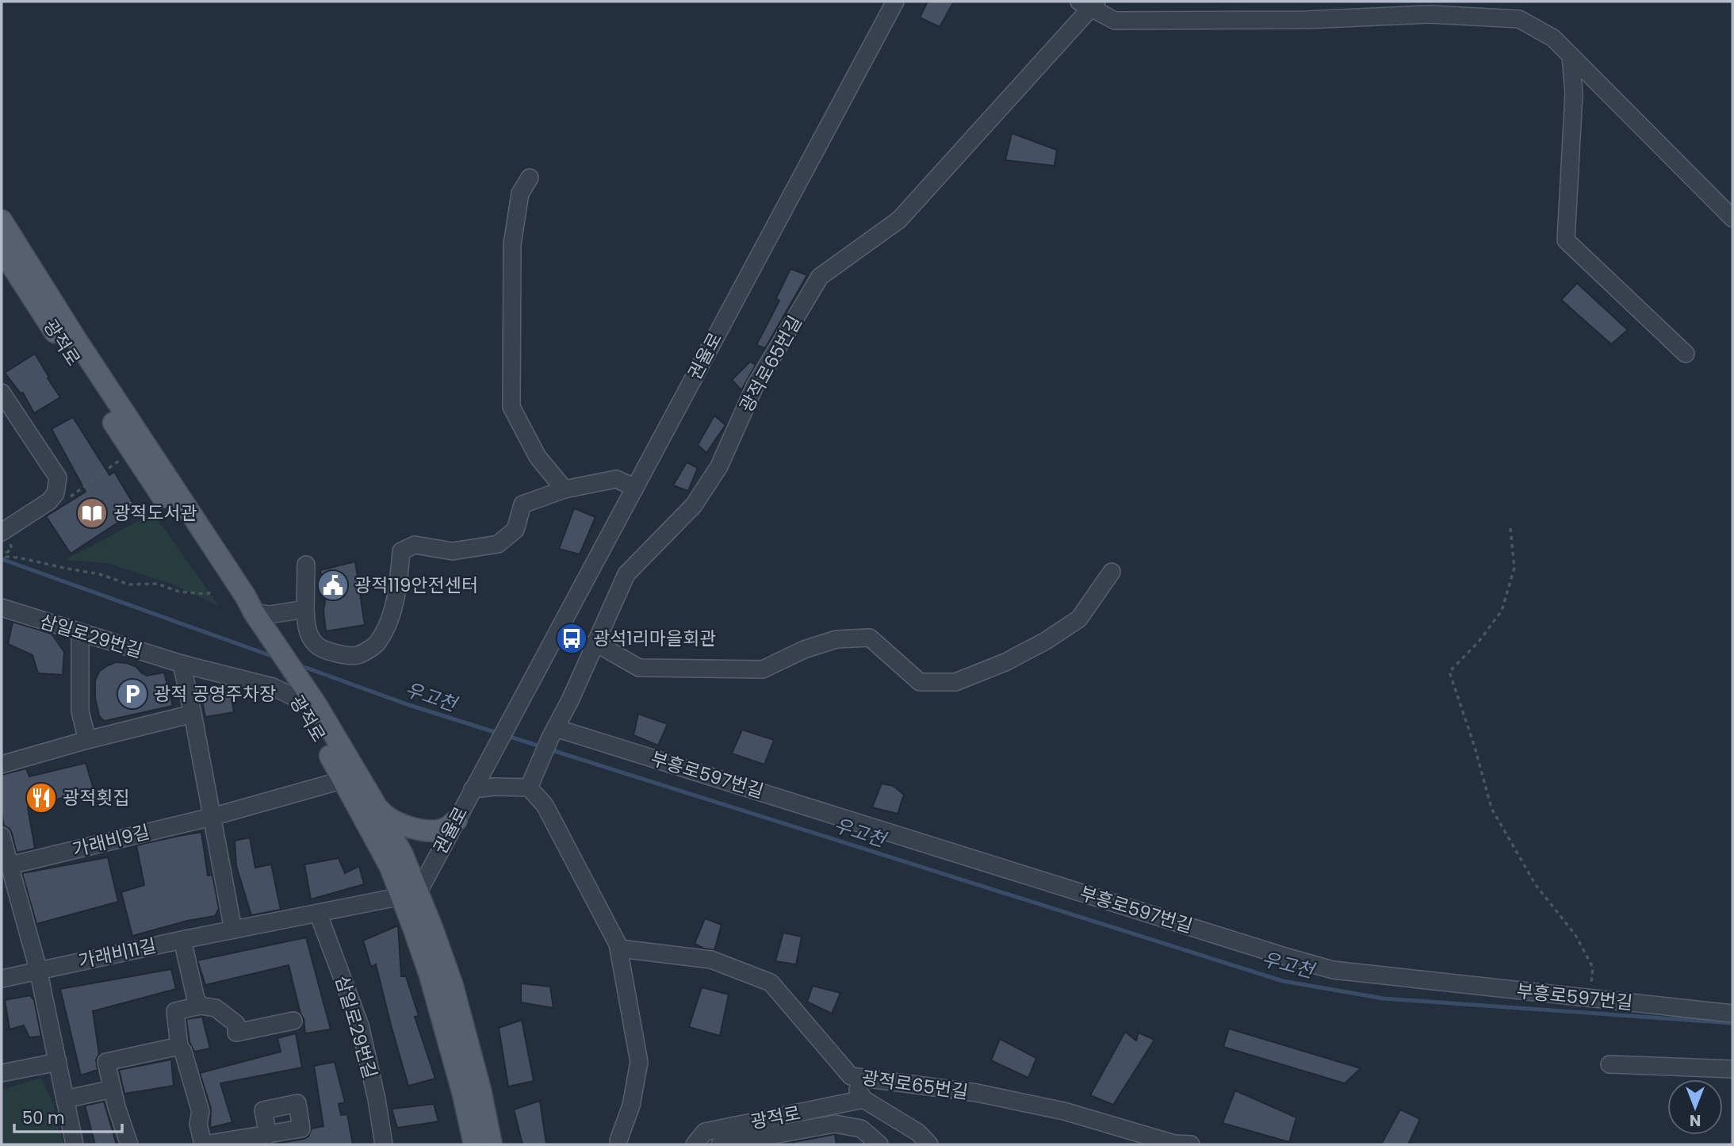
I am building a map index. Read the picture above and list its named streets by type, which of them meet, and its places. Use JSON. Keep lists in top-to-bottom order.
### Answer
{
  "streets": {
    "main road": ["광적로"],
    "street": [
      "권율로",
      "광적로65번길",
      "삼일로29번길",
      "부흥로597번길",
      "가래비9길",
      "가래비11길"
    ]
  },
  "crossings": [
    ["광적로", "권율로"],
    ["광적로", "삼일로29번길"],
    ["광적로65번길", "부흥로597번길"]
  ],
  "water": ["우고천"],
  "places": {
    "library": ["광적도서관"],
    "public building": ["광적119안전센터"],
    "bus stop": ["광석1리마을회관"],
    "parking": ["광적 공영주차장"],
    "restaurant": ["광적횟집"]
  },
  "scale_bar": "50 m",
  "north": "bottom"
}
